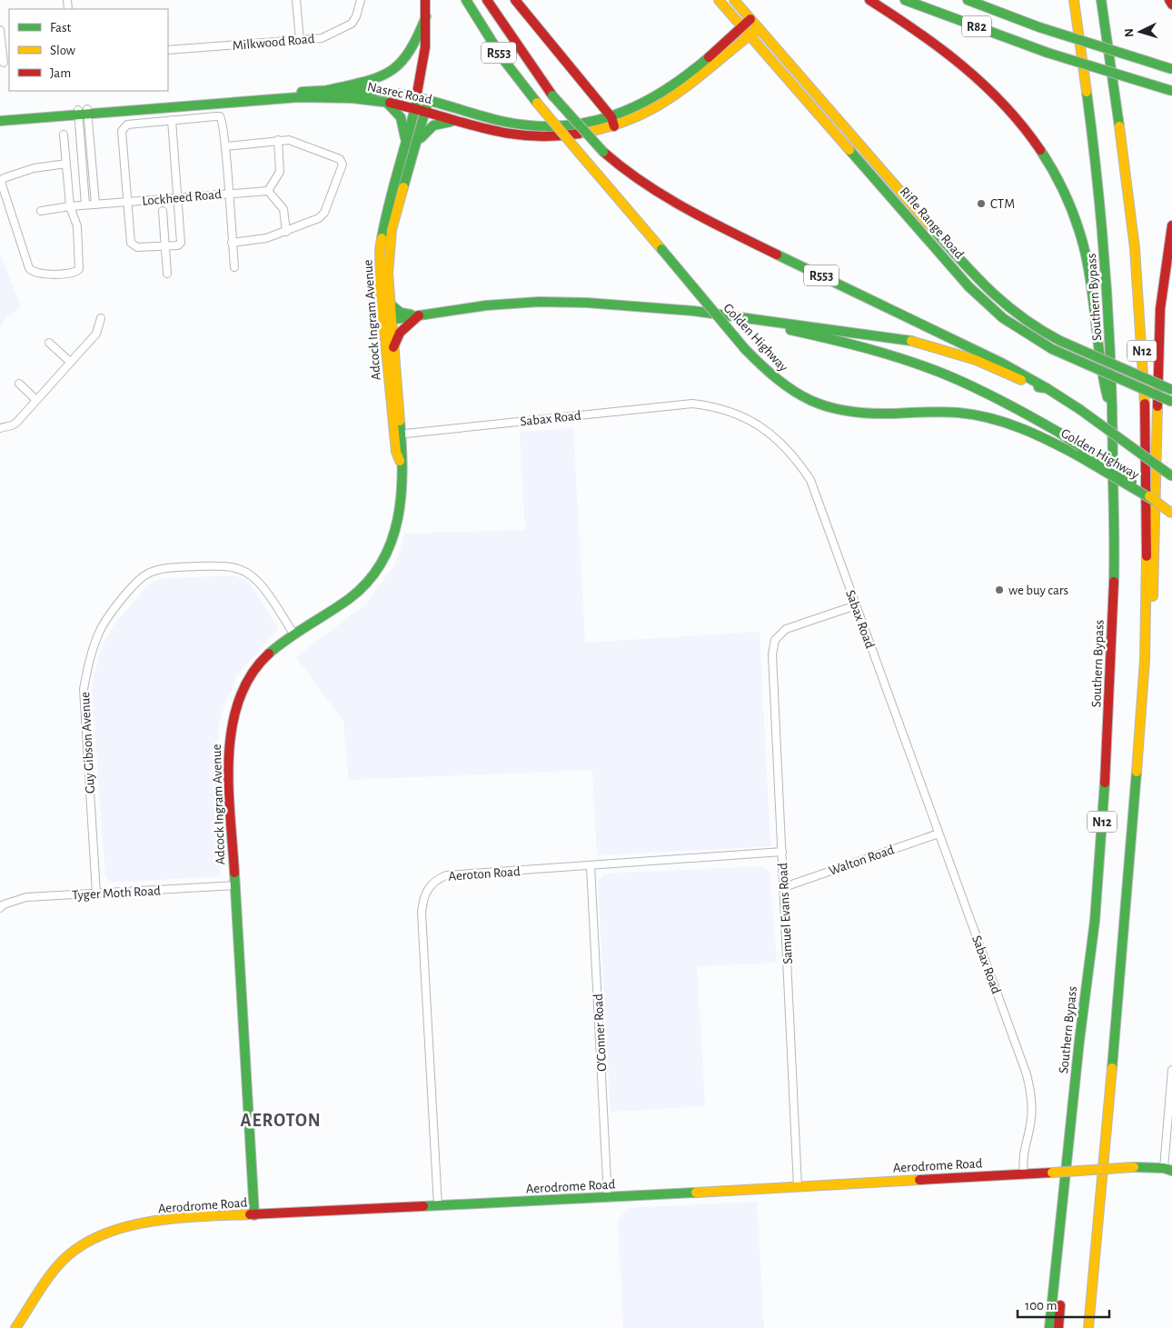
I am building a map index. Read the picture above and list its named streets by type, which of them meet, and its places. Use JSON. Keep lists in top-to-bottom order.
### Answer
{
  "streets": {
    "main road": [
      "R82",
      "R553",
      "Nasrec Road",
      "Rifle Range Road",
      "Southern Bypass",
      "Adcock Ingram Avenue",
      "Golden Highway",
      "N12",
      "Aerodrome Road"
    ],
    "street": [
      "Milkwood Road",
      "Lockheed Road",
      "Sabax Road",
      "Guy Gibson Avenue",
      "Walton Road",
      "Aeroton Road",
      "Tyger Moth Road",
      "Samuel Evans Road",
      "O'Conner Road"
    ]
  },
  "crossings": [
    ["Nasrec Road", "Rifle Range Road"],
    ["Nasrec Road", "Adcock Ingram Avenue"],
    ["Adcock Ingram Avenue", "Sabax Road"],
    ["Adcock Ingram Avenue", "Guy Gibson Avenue"],
    ["Adcock Ingram Avenue", "Tyger Moth Road"],
    ["Adcock Ingram Avenue", "Aerodrome Road"],
    ["Sabax Road", "Walton Road"],
    ["Sabax Road", "Samuel Evans Road"],
    ["Sabax Road", "Aerodrome Road"],
    ["Guy Gibson Avenue", "Tyger Moth Road"],
    ["Walton Road", "Samuel Evans Road"],
    ["Aeroton Road", "Samuel Evans Road"],
    ["Aeroton Road", "O'Conner Road"],
    ["Aeroton Road", "Aerodrome Road"],
    ["Samuel Evans Road", "Aerodrome Road"],
    ["O'Conner Road", "Aerodrome Road"]
  ],
  "districts": ["AEROTON"],
  "places": ["CTM", "we buy cars"],
  "legend": ["Fast", "Slow", "Jam"],
  "scale_bar": "100 m",
  "north": "left"
}
